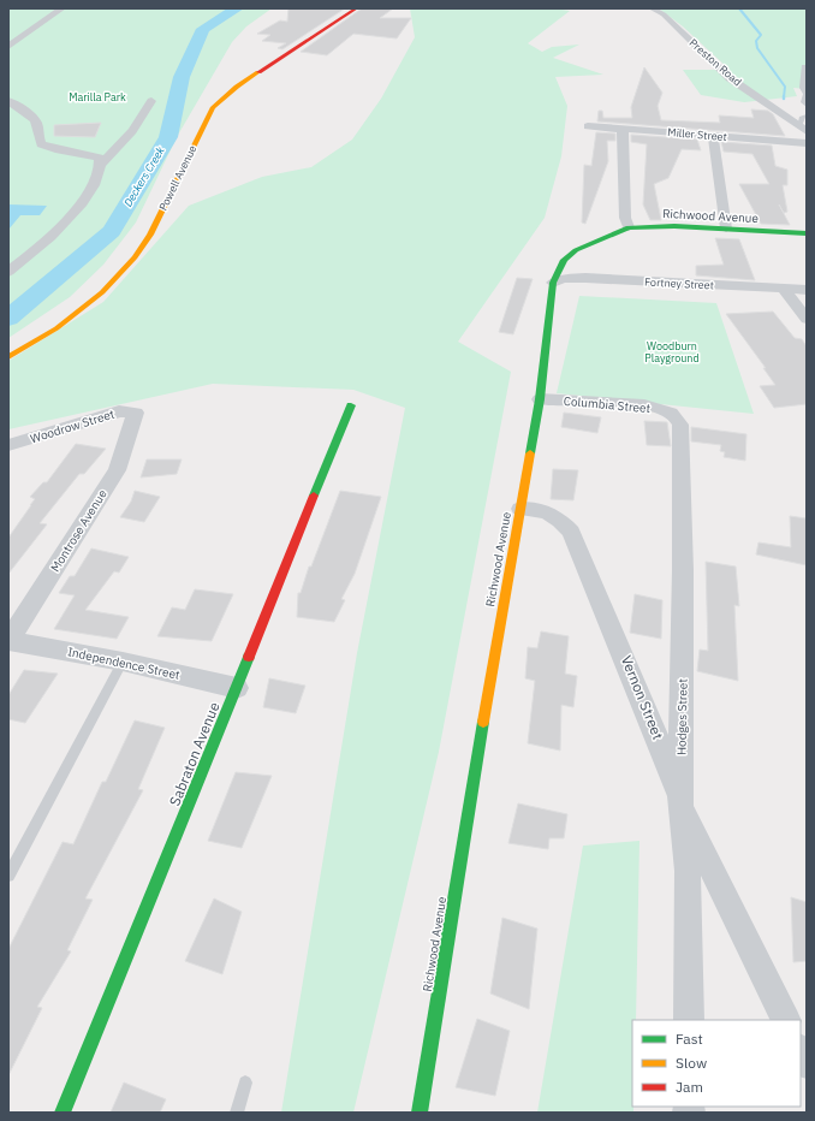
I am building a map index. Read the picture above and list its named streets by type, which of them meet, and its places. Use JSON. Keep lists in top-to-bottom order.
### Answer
{
  "streets": {
    "street": [
      "Preston Road",
      "Miller Street",
      "Powell Avenue",
      "Richwood Avenue",
      "Fortney Street",
      "Columbia Street",
      "Woodrow Street",
      "Montrose Avenue",
      "Independence Street",
      "Vernon Street",
      "Hodges Street",
      "Sabraton Avenue"
    ]
  },
  "crossings": [
    ["Richwood Avenue", "Fortney Street"],
    ["Richwood Avenue", "Columbia Street"],
    ["Richwood Avenue", "Vernon Street"],
    ["Columbia Street", "Hodges Street"],
    ["Woodrow Street", "Montrose Avenue"],
    ["Montrose Avenue", "Independence Street"],
    ["Independence Street", "Sabraton Avenue"],
    ["Vernon Street", "Hodges Street"]
  ],
  "water": ["Deckers Creek"],
  "parks": ["Marilla Park", "Woodburn Playground"],
  "legend": ["Fast", "Slow", "Jam"]
}
